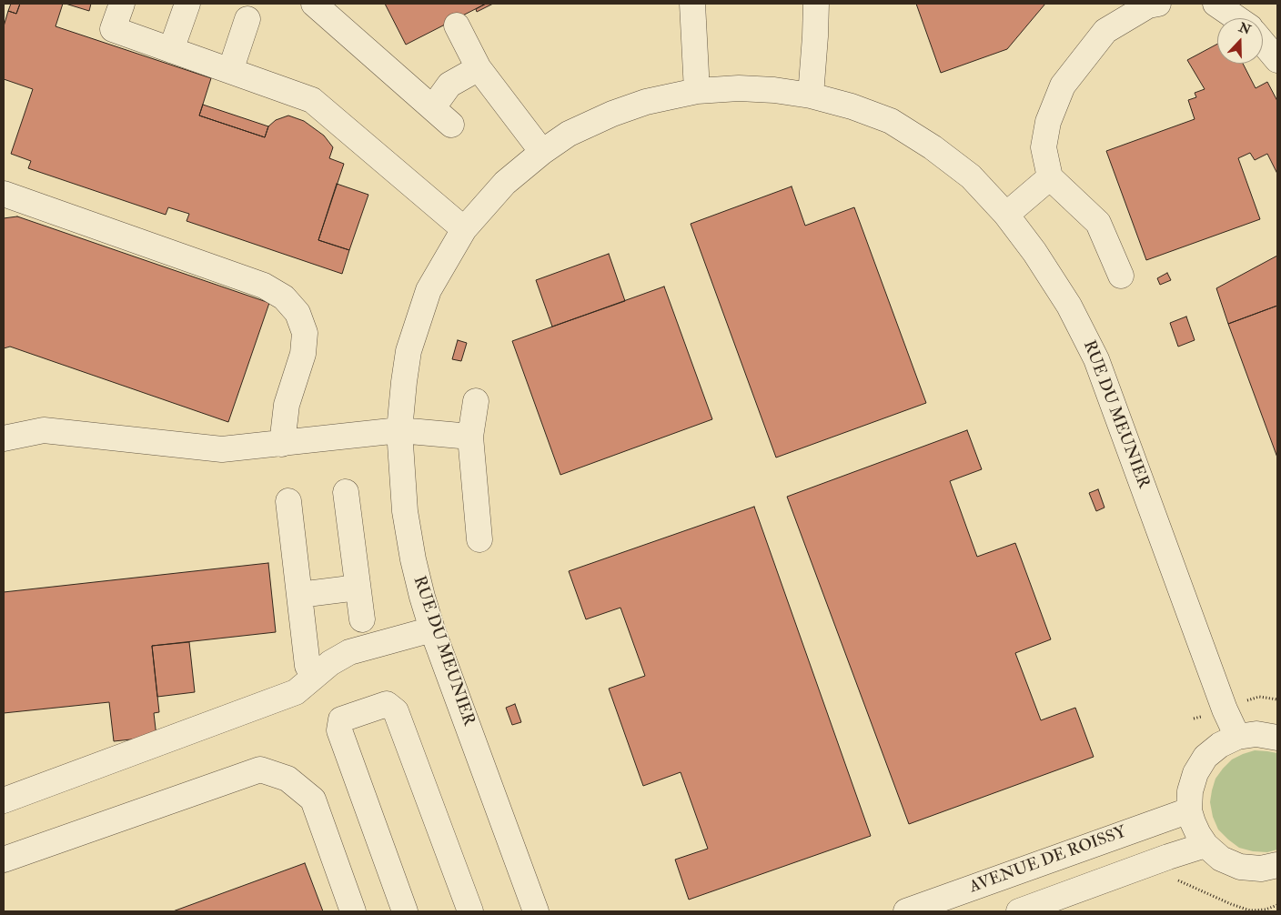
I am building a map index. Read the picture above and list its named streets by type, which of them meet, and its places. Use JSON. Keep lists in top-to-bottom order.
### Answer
{
  "streets": {
    "street": ["RUE DU MEUNIER", "AVENUE DE ROISSY"]
  },
  "north": "top"
}
